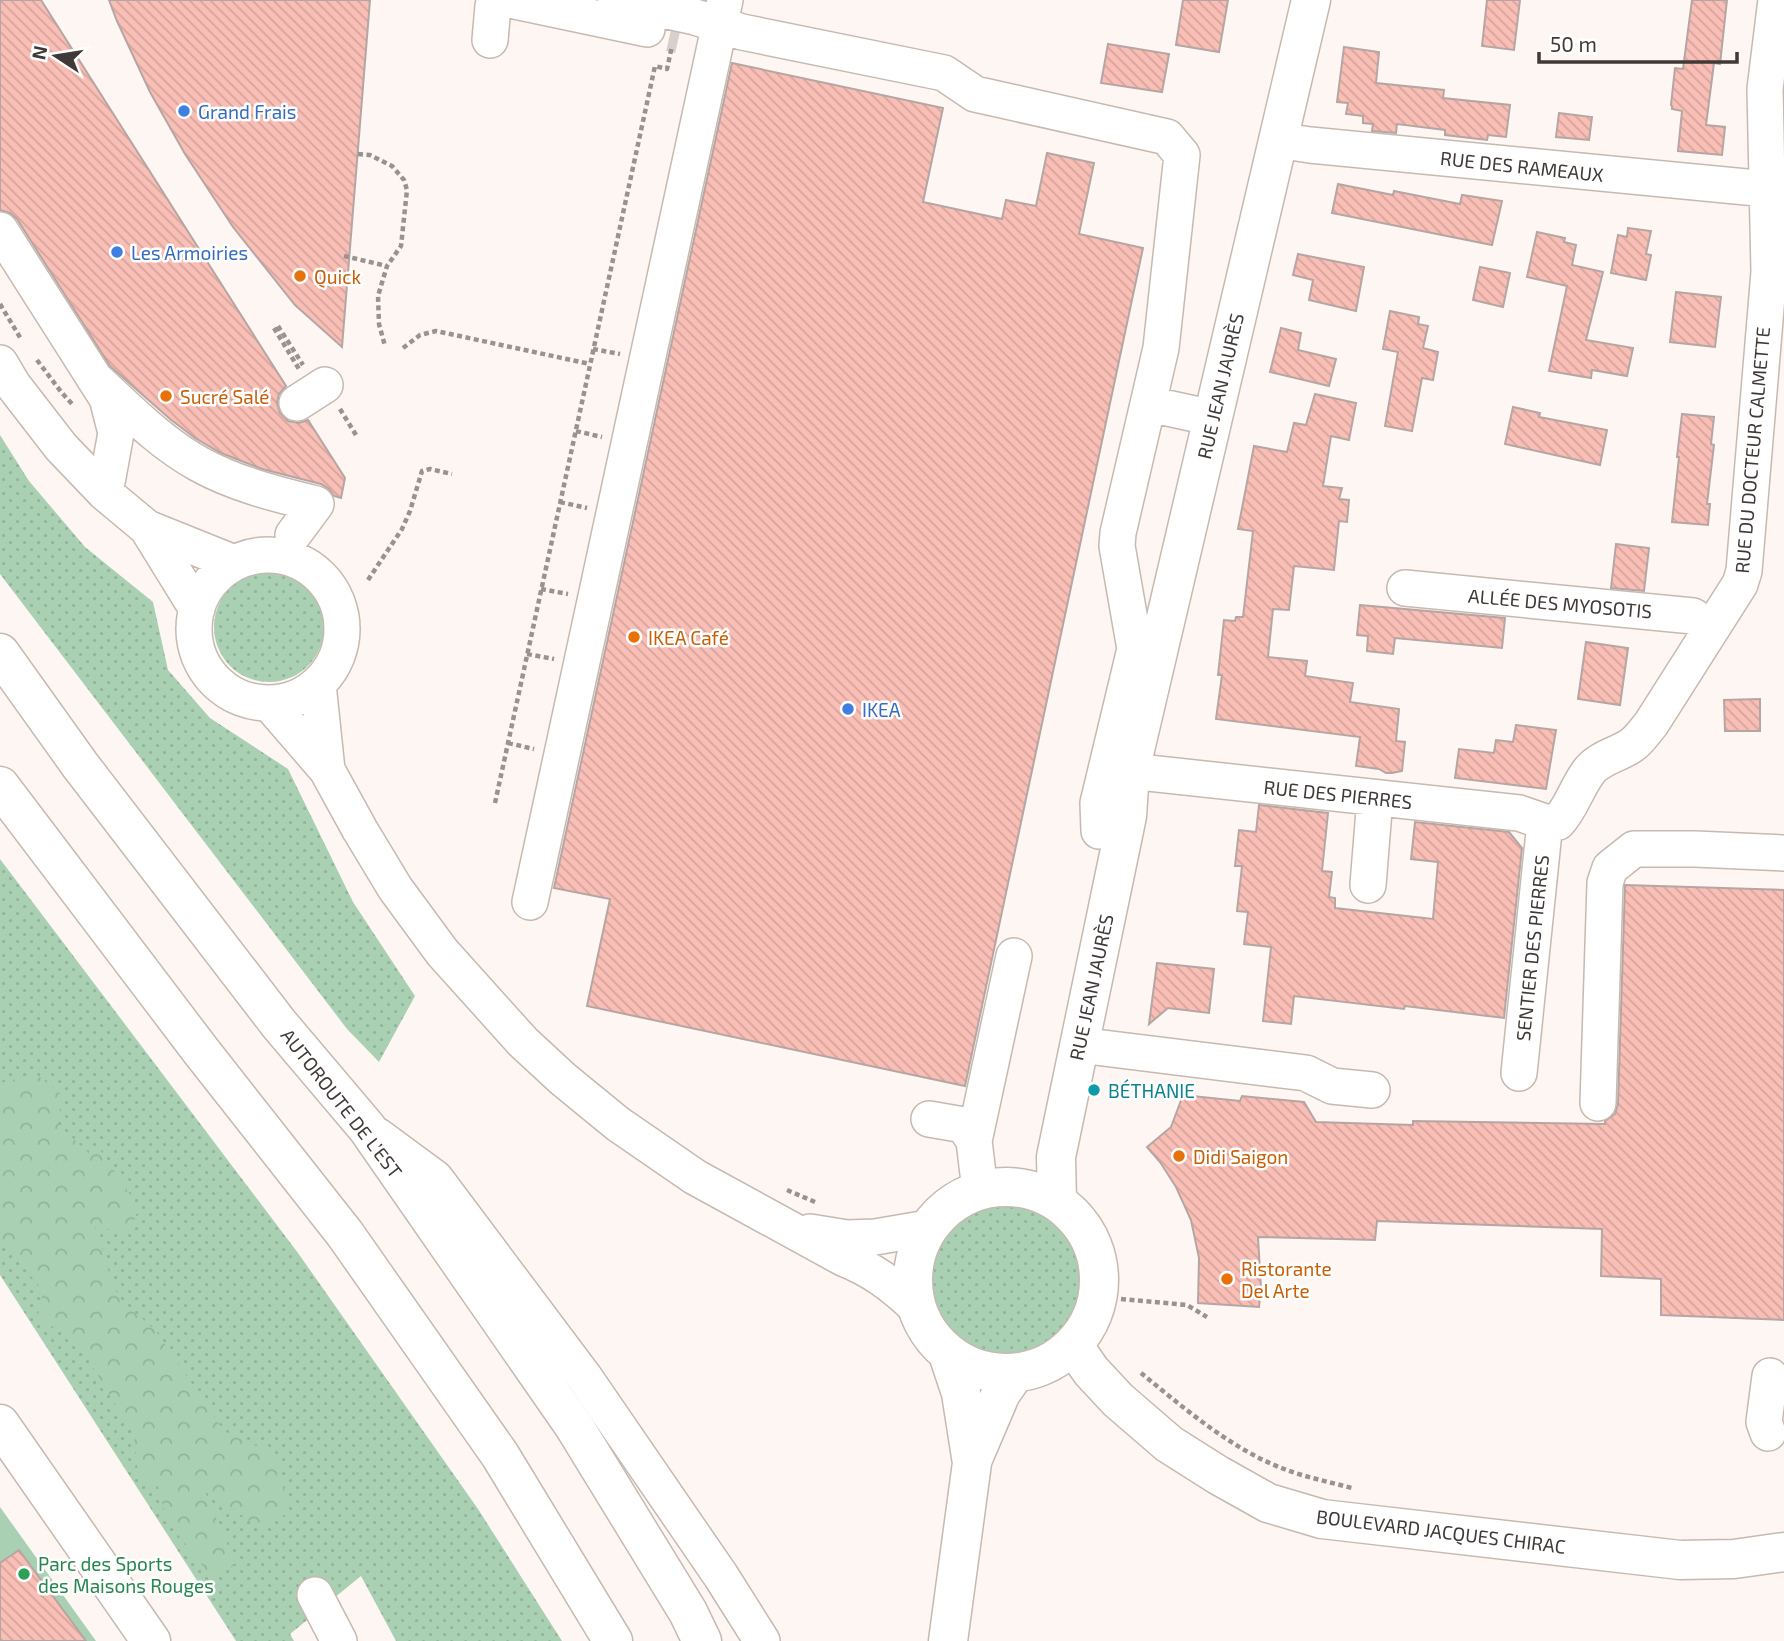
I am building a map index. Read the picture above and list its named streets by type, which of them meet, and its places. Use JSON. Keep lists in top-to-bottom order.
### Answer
{
  "streets": {
    "main road": ["RUE JEAN JAURÈS", "AUTOROUTE DE L’EST", "BOULEVARD JACQUES CHIRAC"],
    "street": [
      "RUE DES RAMEAUX",
      "RUE DU DOCTEUR CALMETTE",
      "ALLÉE DES MYOSOTIS",
      "RUE DES PIERRES",
      "SENTIER DES PIERRES"
    ]
  },
  "crossings": [
    ["RUE DES RAMEAUX", "RUE JEAN JAURÈS"],
    ["RUE DES RAMEAUX", "RUE DU DOCTEUR CALMETTE"],
    ["RUE JEAN JAURÈS", "RUE DES PIERRES"],
    ["RUE JEAN JAURÈS", "BOULEVARD JACQUES CHIRAC"],
    ["RUE DU DOCTEUR CALMETTE", "ALLÉE DES MYOSOTIS"],
    ["RUE DU DOCTEUR CALMETTE", "RUE DES PIERRES"],
    ["RUE DU DOCTEUR CALMETTE", "SENTIER DES PIERRES"],
    ["RUE DES PIERRES", "SENTIER DES PIERRES"]
  ],
  "places": [
    "Grand Frais",
    "Les Armoiries",
    "Quick",
    "Sucré Salé",
    "IKEA Café",
    "IKEA",
    "BÉTHANIE",
    "Didi Saigon",
    "Ristorante Del Arte",
    "Parc des Sports des Maisons Rouges"
  ],
  "scale_bar": "50 m",
  "north": "left"
}
